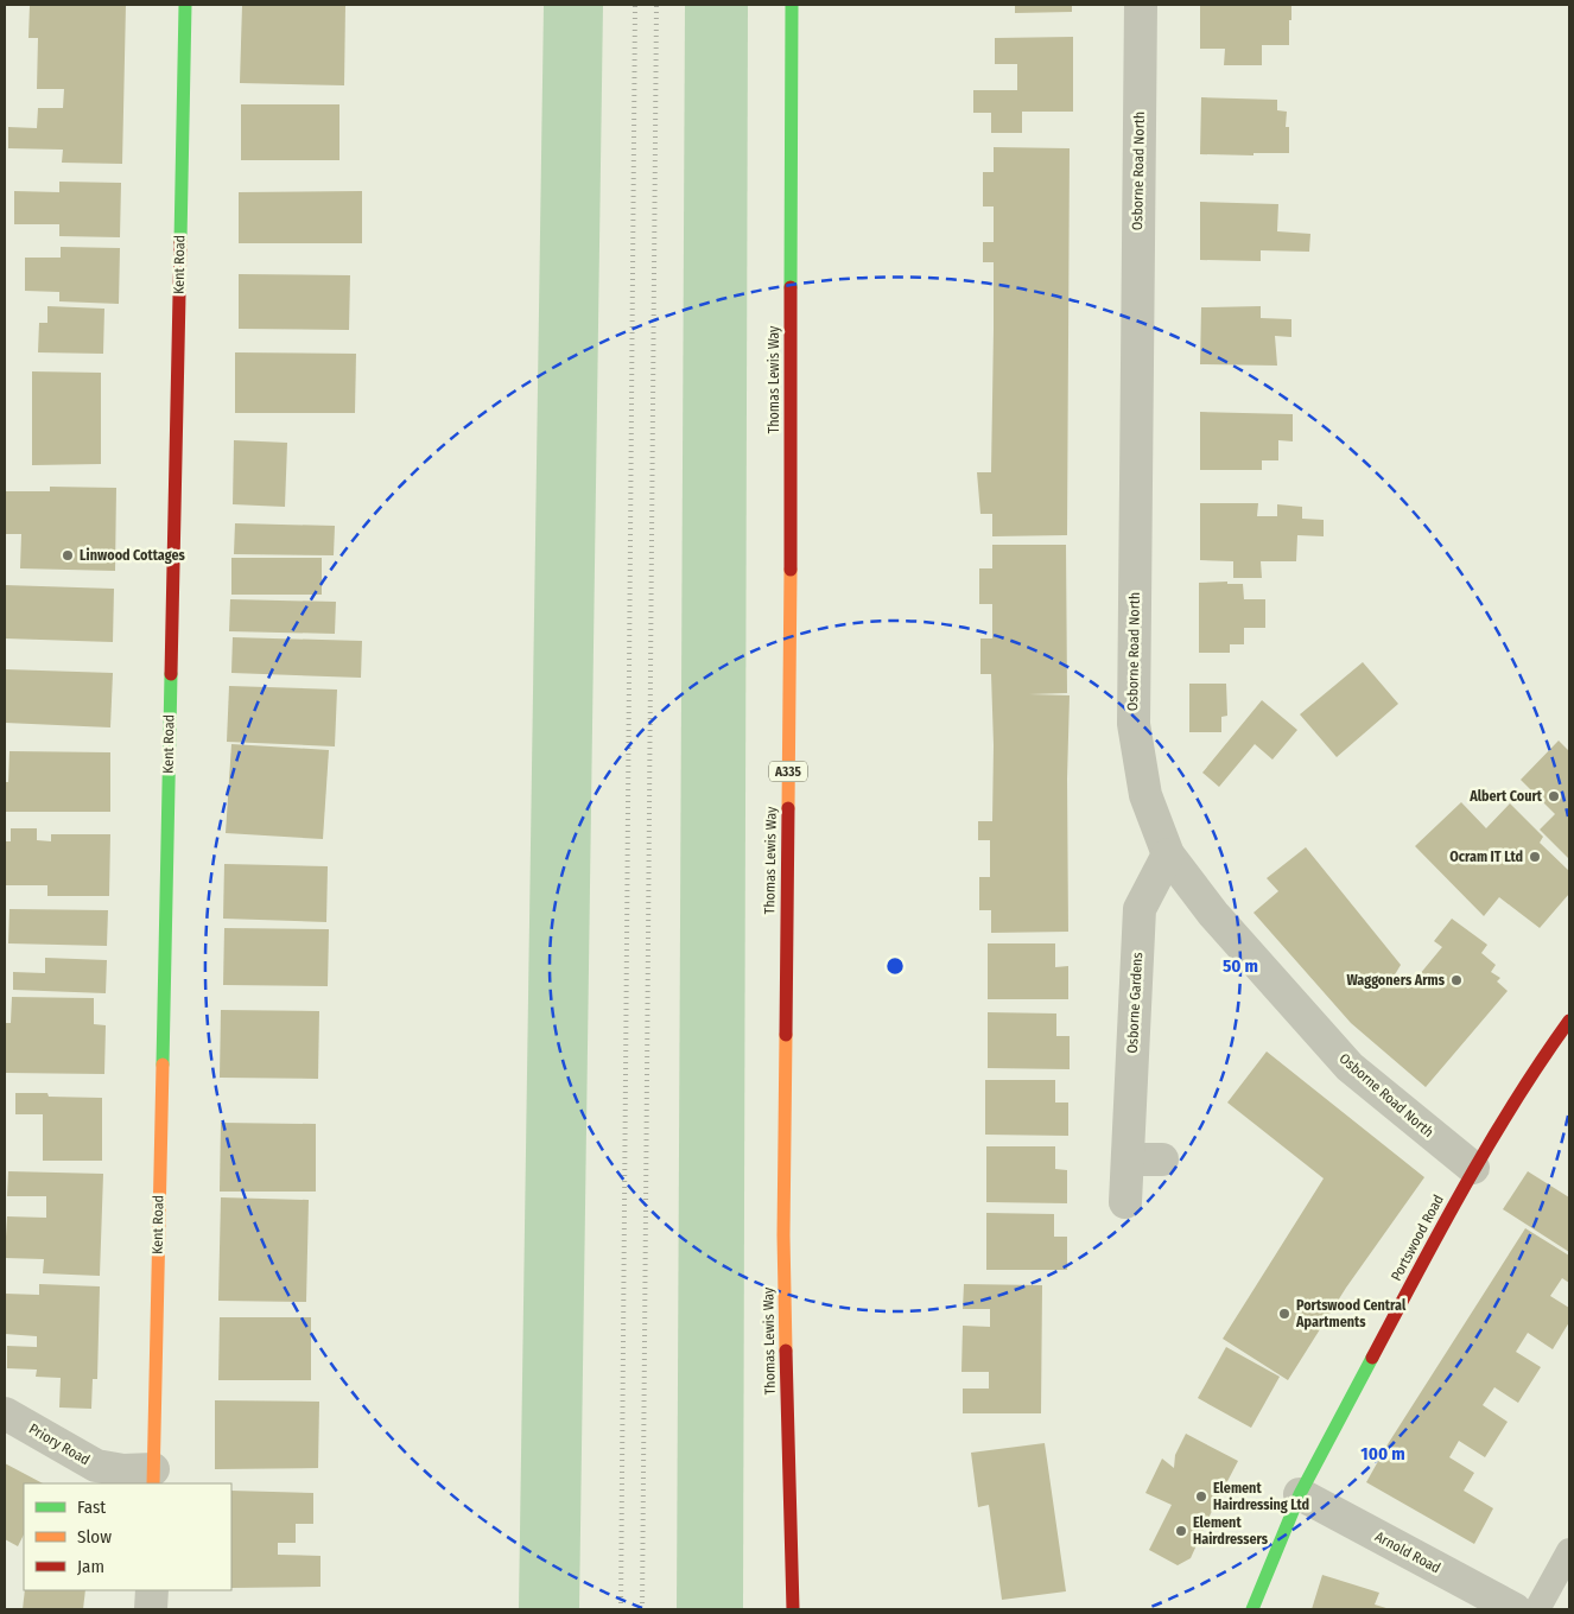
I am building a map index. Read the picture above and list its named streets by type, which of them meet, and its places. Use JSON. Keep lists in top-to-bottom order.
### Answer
{
  "streets": {
    "street": [
      "Osborne Road North",
      "Kent Road",
      "Thomas Lewis Way",
      "A335",
      "Osborne Gardens",
      "Portswood Road",
      "Priory Road",
      "Arnold Road"
    ]
  },
  "crossings": [
    ["Osborne Road North", "Osborne Gardens"],
    ["Osborne Road North", "Portswood Road"],
    ["Kent Road", "Priory Road"],
    ["Portswood Road", "Arnold Road"]
  ],
  "places": [
    "Linwood Cottages",
    "Albert Court",
    "Ocram IT Ltd",
    "Waggoners Arms",
    "Portswood Central Apartments",
    "Element Hairdressing Ltd",
    "Element Hairdressers"
  ],
  "legend": ["Fast", "Slow", "Jam"],
  "rings": ["50 m", "100 m"]
}
